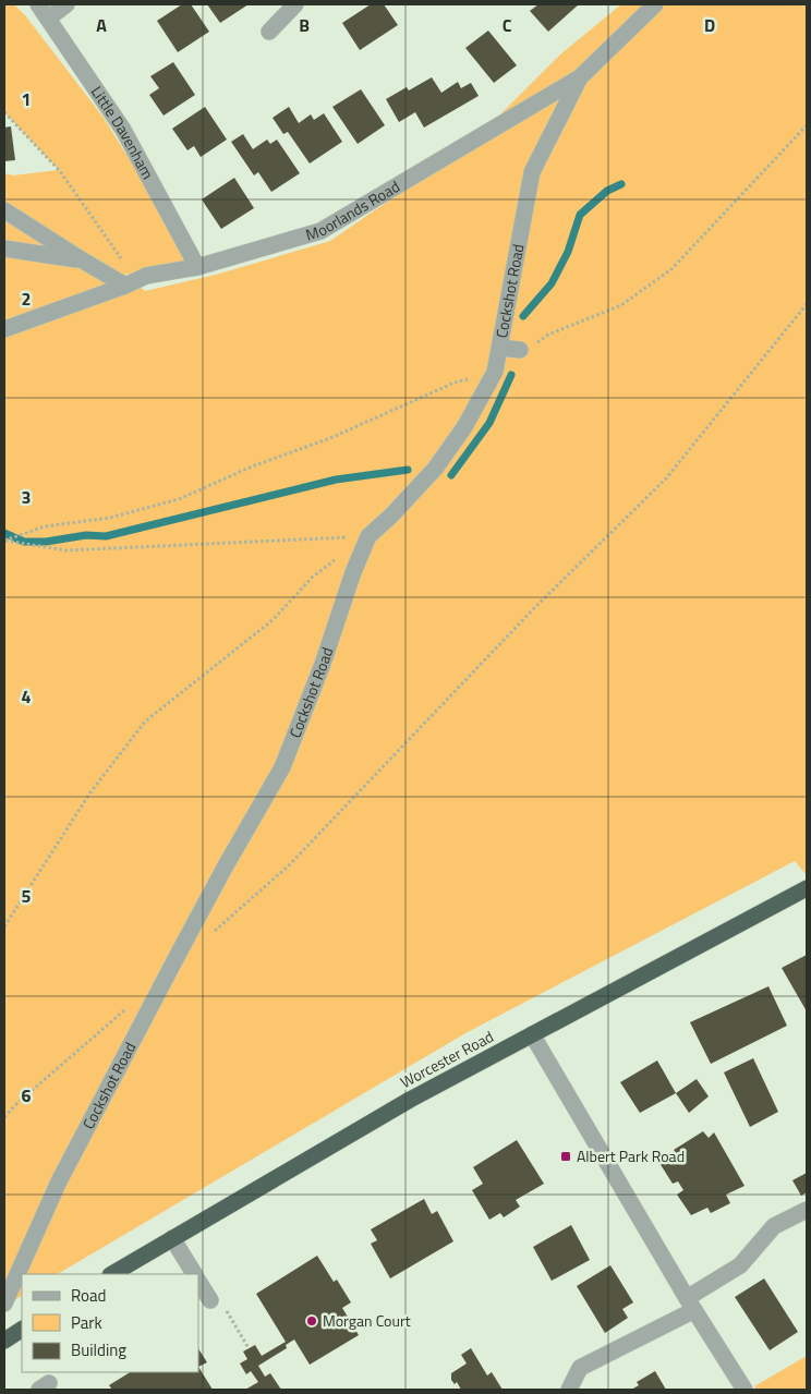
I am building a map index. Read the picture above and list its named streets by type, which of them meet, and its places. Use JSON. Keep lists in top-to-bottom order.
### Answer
{
  "streets": {
    "highway": ["Worcester Road"],
    "street": ["Little Davenham", "Moorlands Road", "Cockshot Road"]
  },
  "crossings": [
    ["Little Davenham", "Moorlands Road"],
    ["Moorlands Road", "Cockshot Road"]
  ],
  "places": {
    "transit": ["Albert Park Road"],
    "other": ["Morgan Court"]
  },
  "legend": ["Road", "Park", "Building"],
  "grid": {
    "columns": [
      "A",
      "B",
      "C",
      "D"
    ],
    "rows": [
      "1",
      "2",
      "3",
      "4",
      "5",
      "6"
    ]
  }
}
